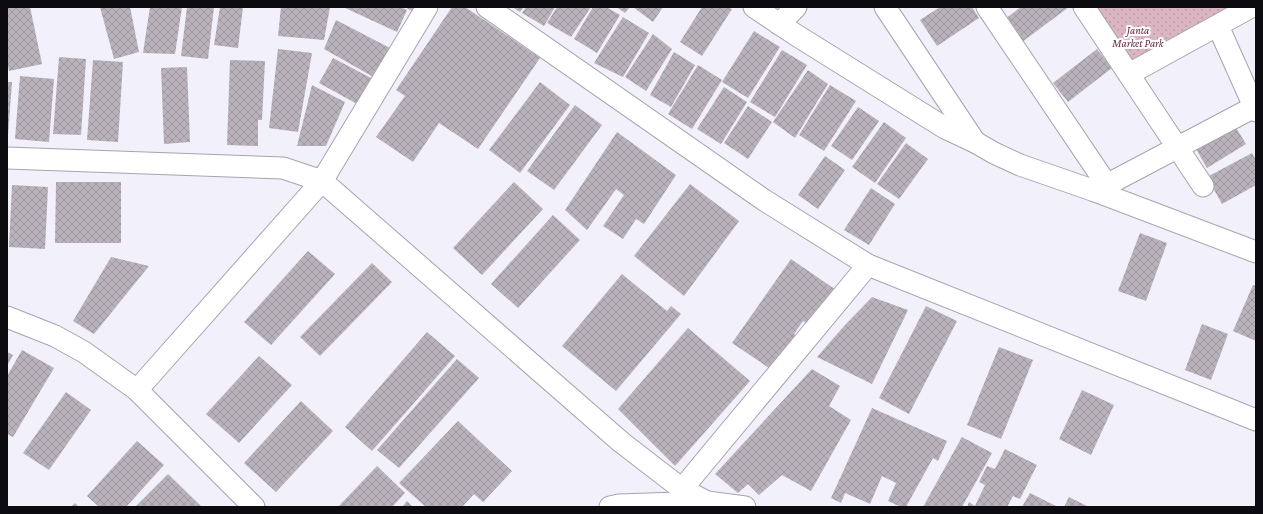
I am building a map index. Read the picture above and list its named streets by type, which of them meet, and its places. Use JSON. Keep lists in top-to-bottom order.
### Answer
{
  "parks": ["Janta Market Park"]
}
